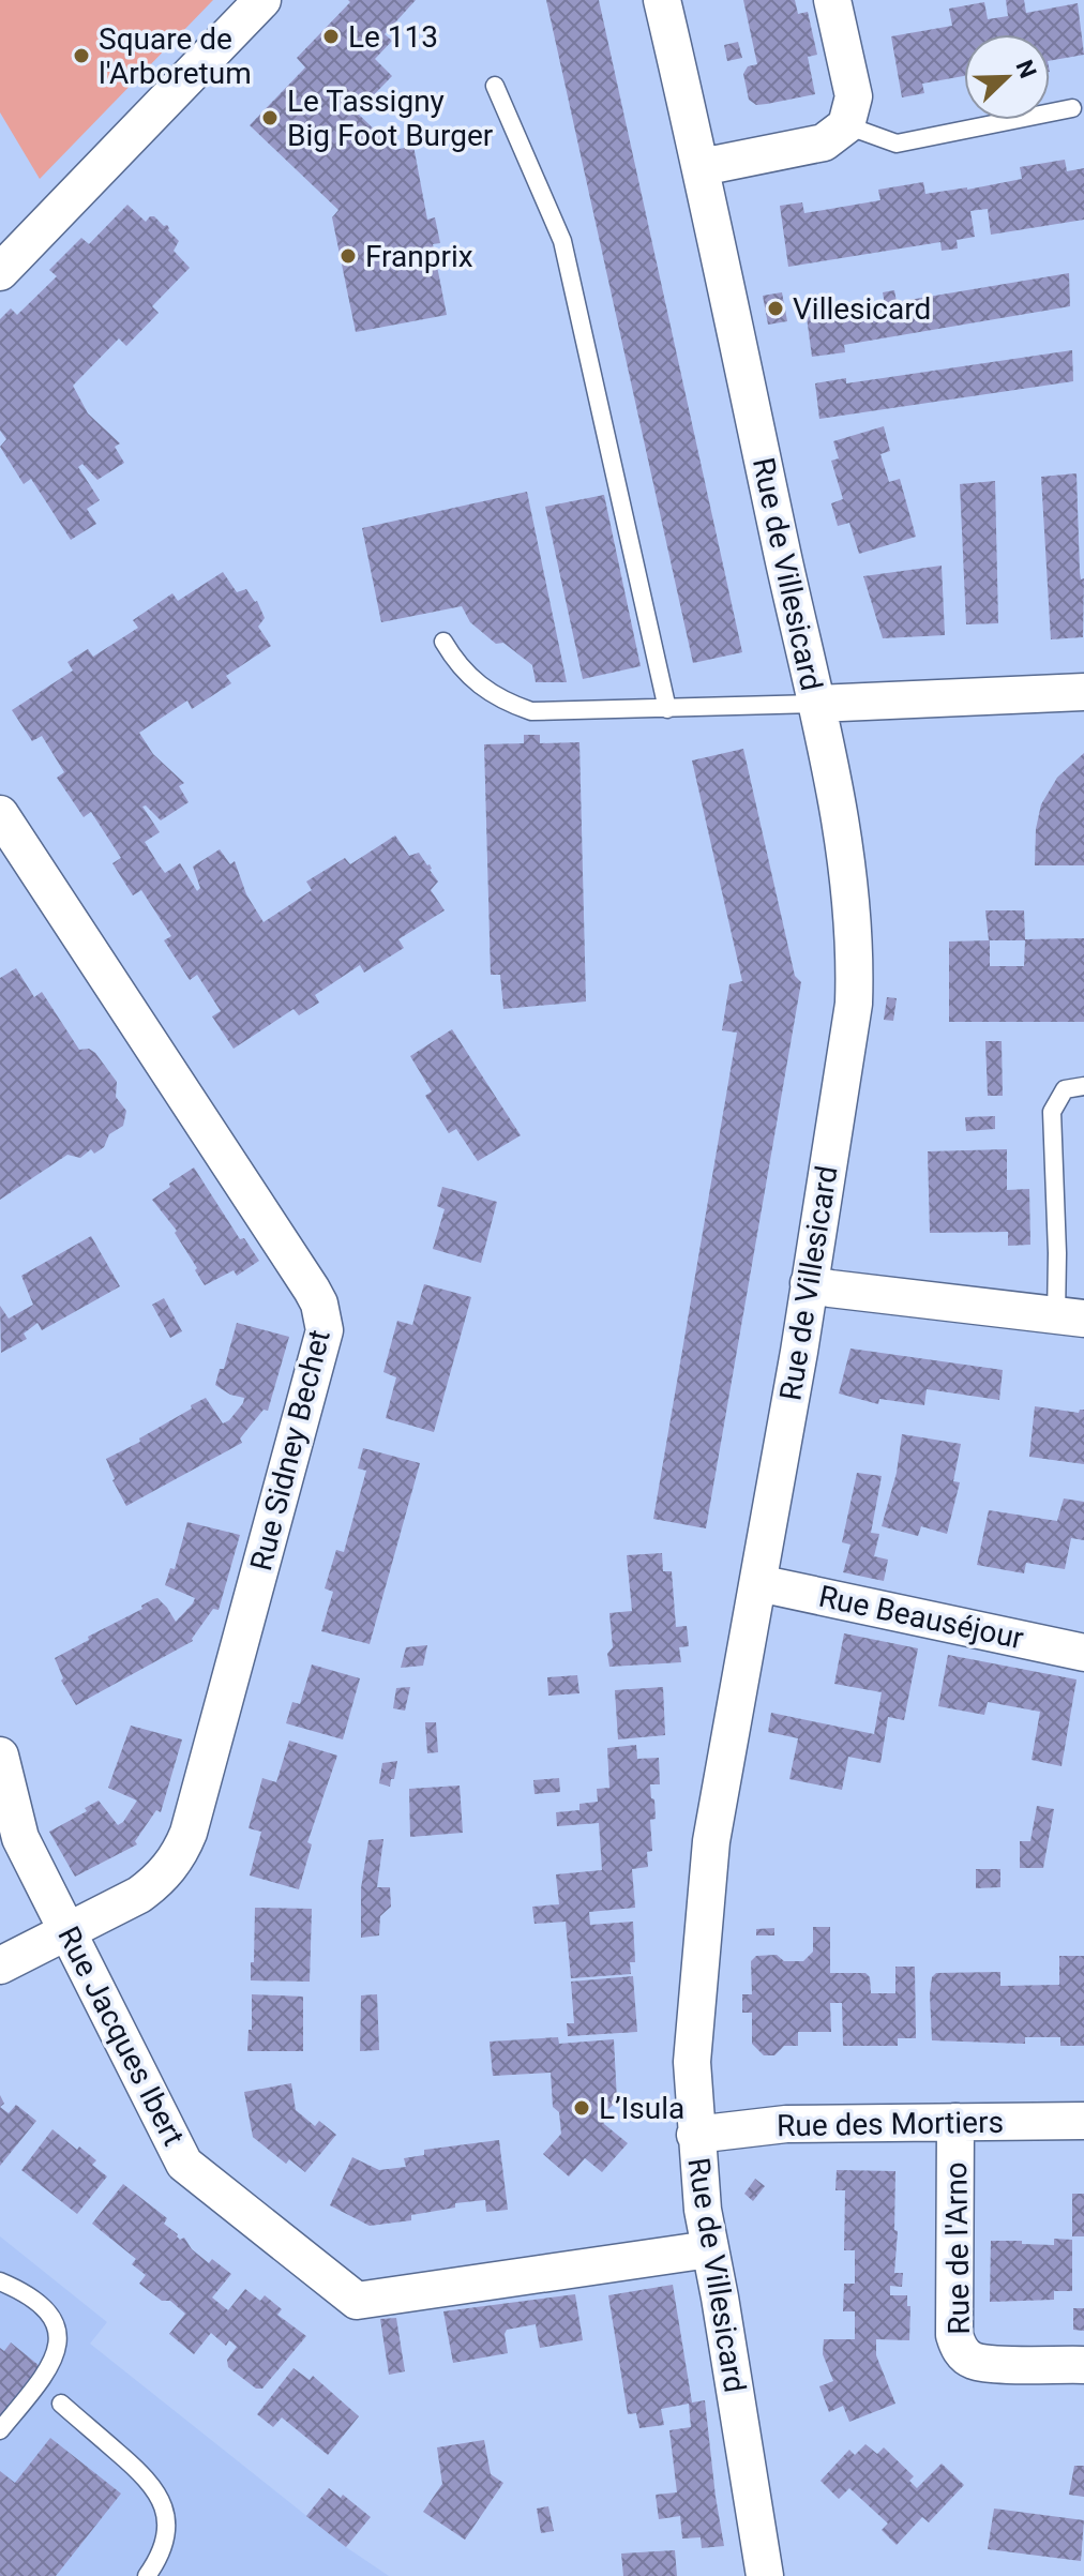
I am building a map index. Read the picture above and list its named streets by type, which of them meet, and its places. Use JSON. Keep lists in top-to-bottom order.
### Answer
{
  "streets": {
    "street": [
      "Rue de Villesicard",
      "Rue Sidney Bechet",
      "Rue Beauséjour",
      "Rue Jacques Ibert",
      "Rue des Mortiers",
      "Rue de l'Arno"
    ]
  },
  "crossings": [
    ["Rue de Villesicard", "Rue Beauséjour"],
    ["Rue de Villesicard", "Rue Jacques Ibert"],
    ["Rue de Villesicard", "Rue des Mortiers"],
    ["Rue Sidney Bechet", "Rue Jacques Ibert"],
    ["Rue des Mortiers", "Rue de l'Arno"]
  ],
  "places": [
    "Le 113",
    "Square de l'Arboretum",
    "Le Tassigny Big Foot Burger",
    "Franprix",
    "Villesicard",
    "L’Isula"
  ],
  "north": "top right"
}
